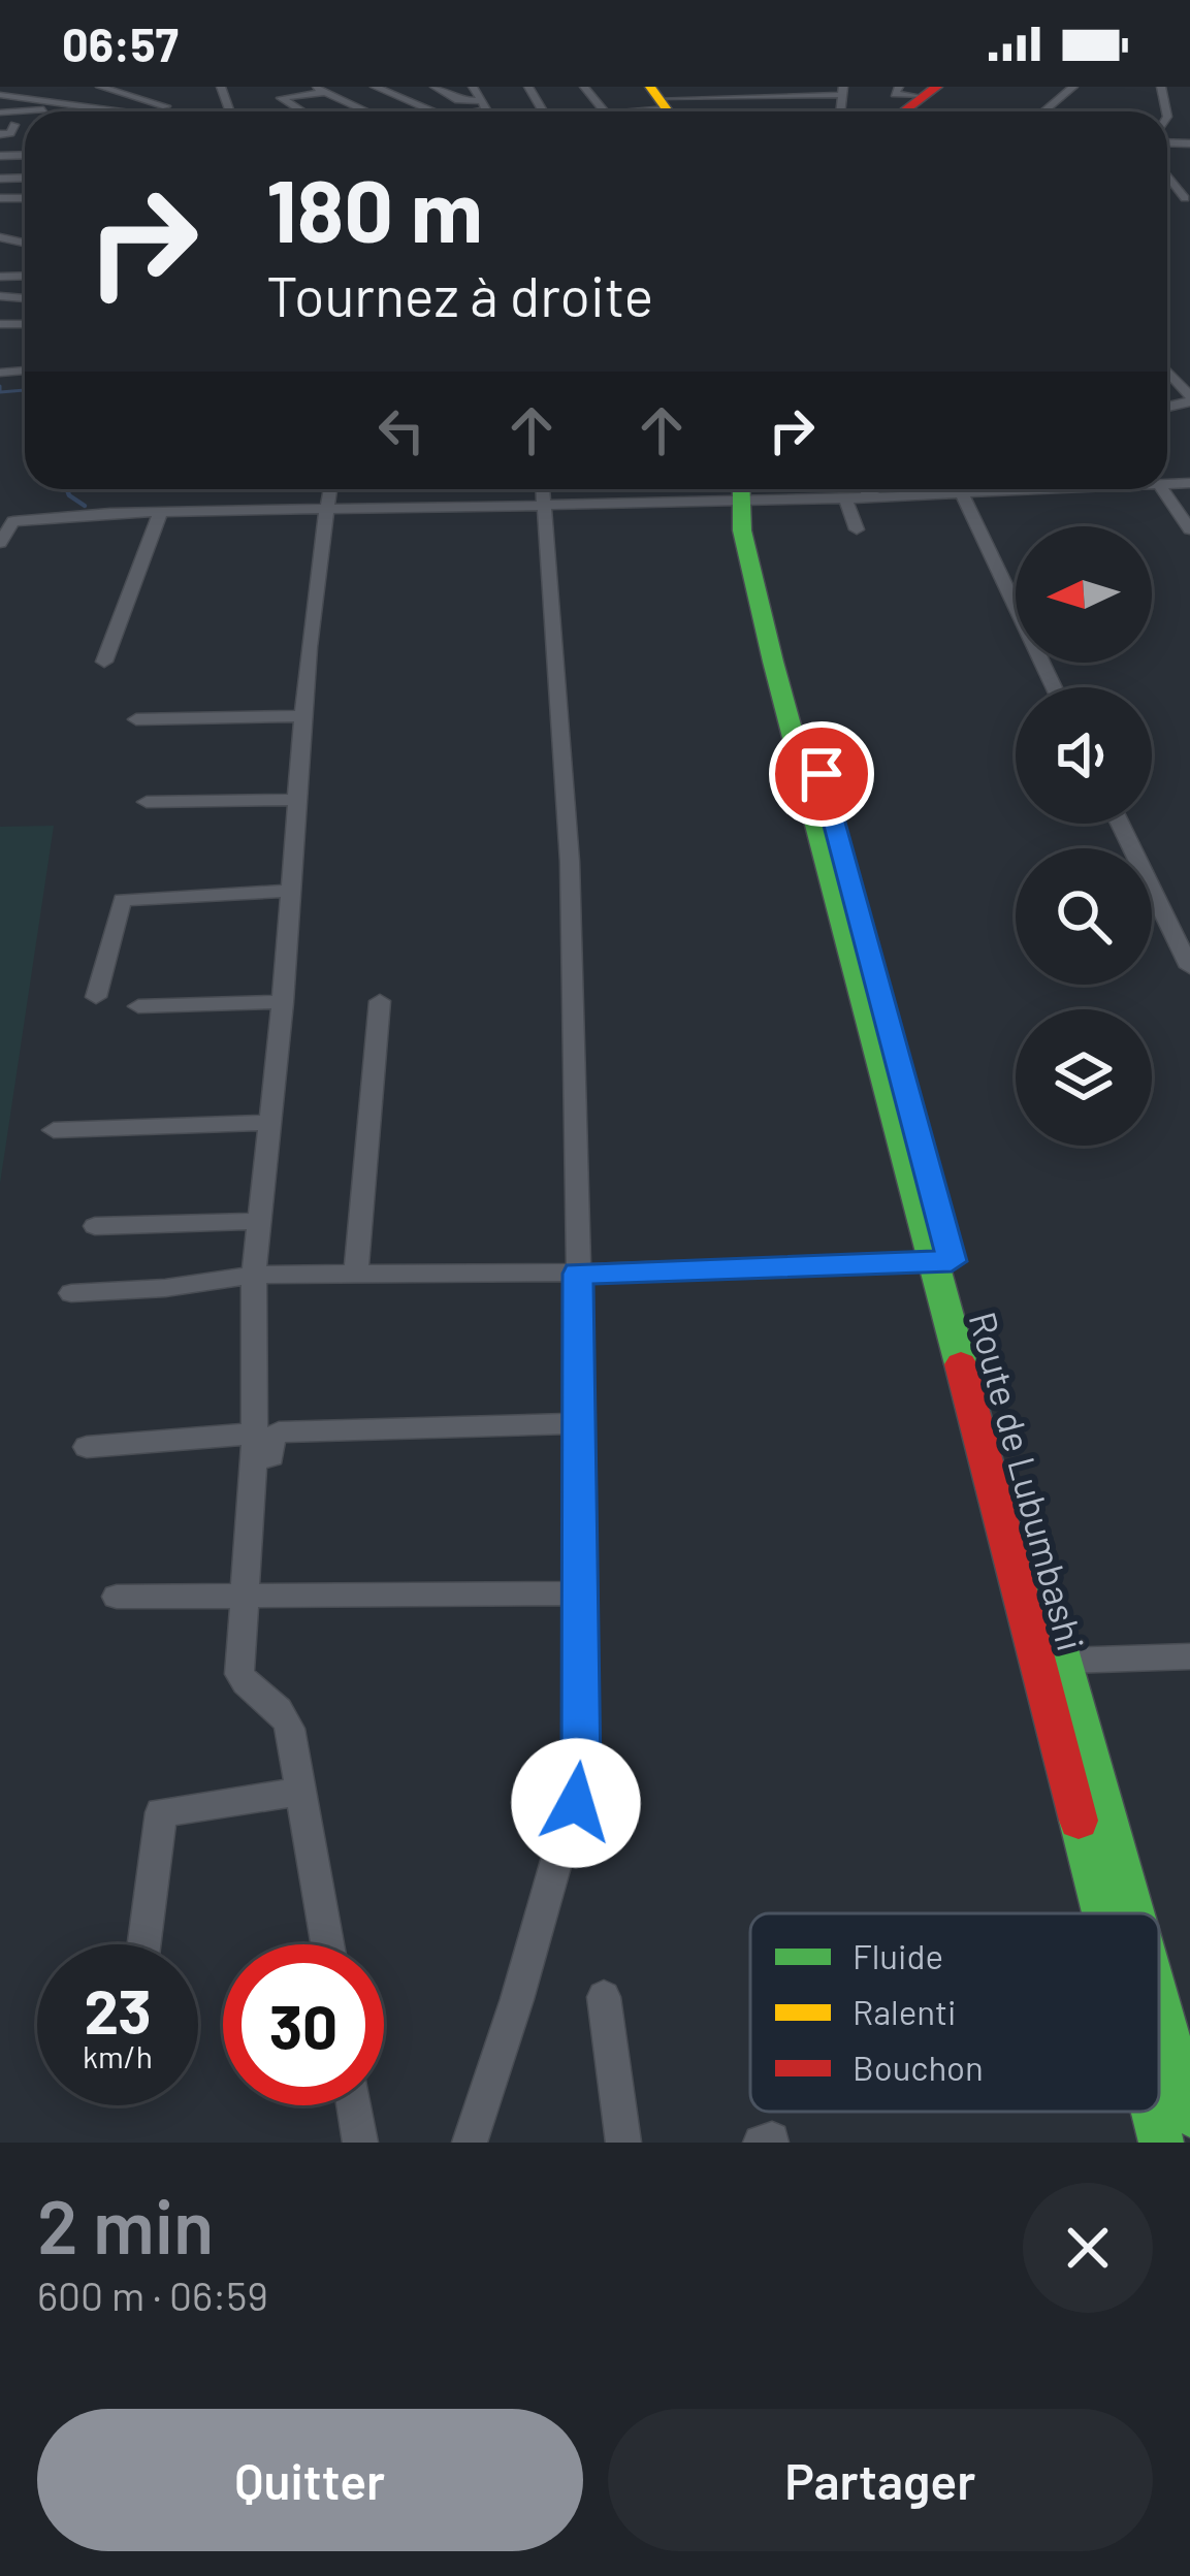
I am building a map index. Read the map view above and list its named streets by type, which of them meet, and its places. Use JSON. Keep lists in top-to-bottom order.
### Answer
{
  "streets": {
    "highway": ["Route de Lubumbashi"]
  },
  "legend": ["Fluide", "Ralenti", "Bouchon"],
  "north": "left",
  "page": {
    "status": "06:57",
    "turn": ["180 m", "Tournez à droite"],
    "speed": "23 km/h",
    "limit": "30",
    "heading": ["2 min", "600 m · 06:59"],
    "buttons": ["Quitter", "Partager"]
  }
}
